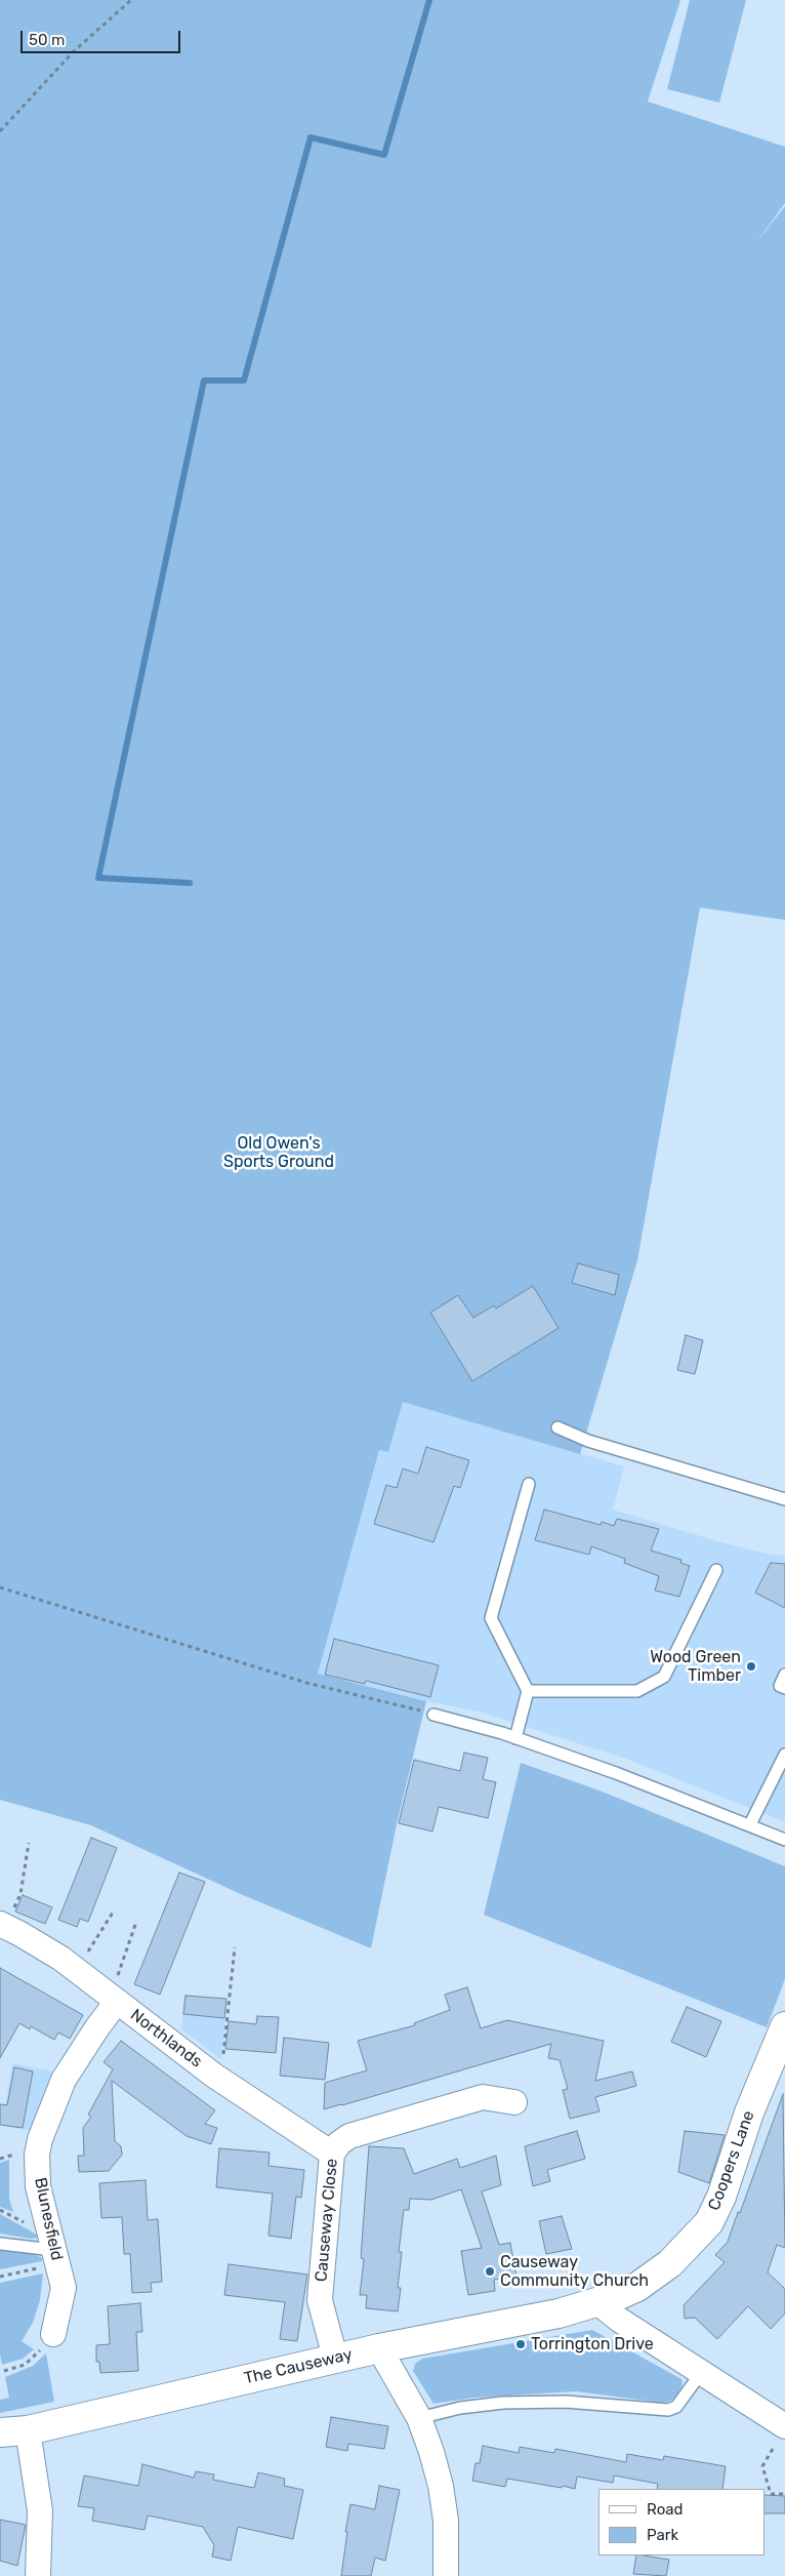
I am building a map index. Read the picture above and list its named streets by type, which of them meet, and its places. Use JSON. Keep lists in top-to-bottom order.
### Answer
{
  "streets": {
    "main road": ["Coopers Lane", "The Causeway"],
    "street": ["Northlands", "Blunesfield", "Causeway Close"]
  },
  "crossings": [
    ["Northlands", "Blunesfield"],
    ["Northlands", "Causeway Close"],
    ["Coopers Lane", "The Causeway"],
    ["Causeway Close", "The Causeway"]
  ],
  "parks": ["Old Owen's Sports Ground"],
  "places": ["Wood Green Timber", "Causeway Community Church", "Torrington Drive"],
  "legend": ["Road", "Park"],
  "scale_bar": "50 m"
}
